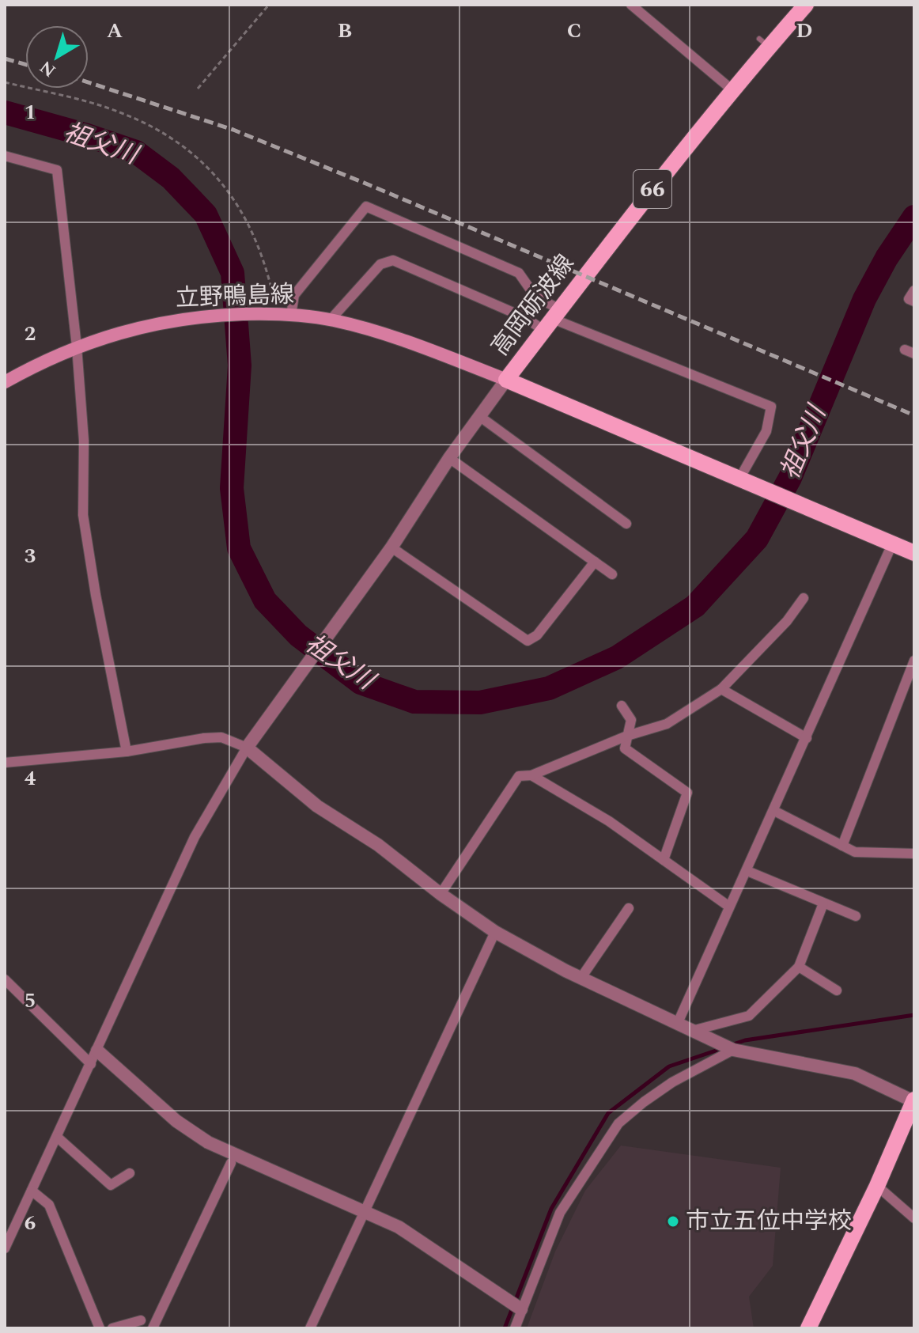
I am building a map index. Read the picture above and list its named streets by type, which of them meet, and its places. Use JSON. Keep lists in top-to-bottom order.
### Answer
{
  "streets": {
    "main road": ["66", "立野鴨島線", "高岡砺波線"]
  },
  "crossings": [
    ["立野鴨島線", "高岡砺波線"]
  ],
  "water": ["祖父川"],
  "places": ["市立五位中学校"],
  "north": "bottom left",
  "grid": {
    "columns": [
      "A",
      "B",
      "C",
      "D"
    ],
    "rows": [
      "1",
      "2",
      "3",
      "4",
      "5",
      "6"
    ]
  }
}
